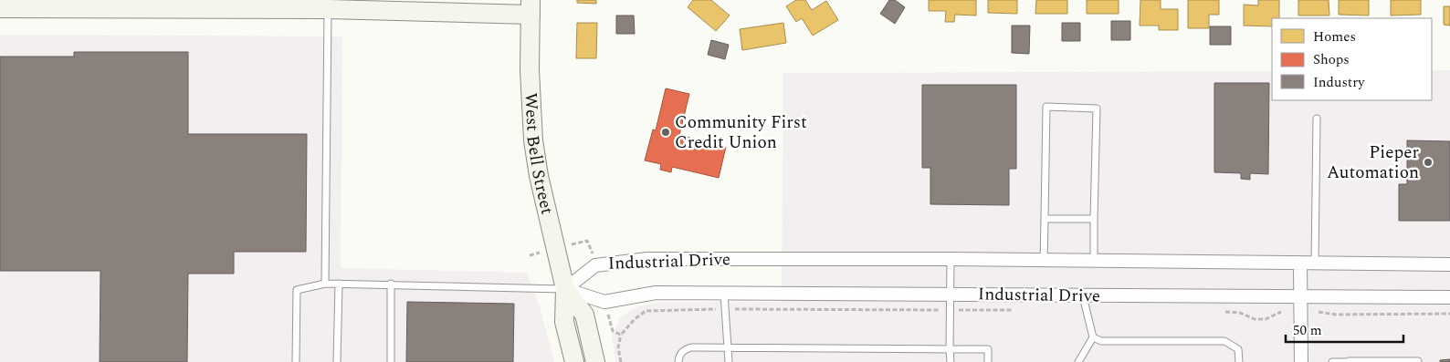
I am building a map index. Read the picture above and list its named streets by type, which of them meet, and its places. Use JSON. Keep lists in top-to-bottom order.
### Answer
{
  "streets": {
    "street": ["West Bell Street", "Industrial Drive"]
  },
  "crossings": [
    ["West Bell Street", "Industrial Drive"]
  ],
  "places": ["Community First Credit Union", "Pieper Automation"],
  "legend": ["Homes", "Shops", "Industry"],
  "scale_bar": "50 m"
}
